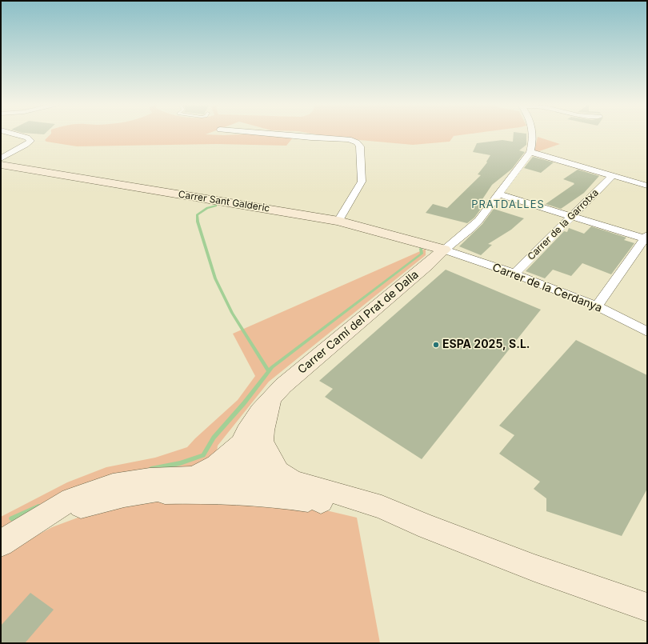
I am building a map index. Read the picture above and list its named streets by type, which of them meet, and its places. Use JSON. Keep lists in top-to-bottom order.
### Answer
{
  "streets": {
    "street": [
      "Carrer Sant Galderic",
      "Carrer de la Garrotxa",
      "Carrer de la Cerdanya",
      "Carrer Camí del Prat de Dalla"
    ]
  },
  "crossings": [
    ["Carrer Sant Galderic", "Carrer de la Cerdanya"],
    ["Carrer Sant Galderic", "Carrer Camí del Prat de Dalla"],
    ["Carrer de la Garrotxa", "Carrer de la Cerdanya"],
    ["Carrer de la Cerdanya", "Carrer Camí del Prat de Dalla"]
  ],
  "districts": ["PRATDALLES"],
  "places": ["ESPA 2025, S.L."]
}
